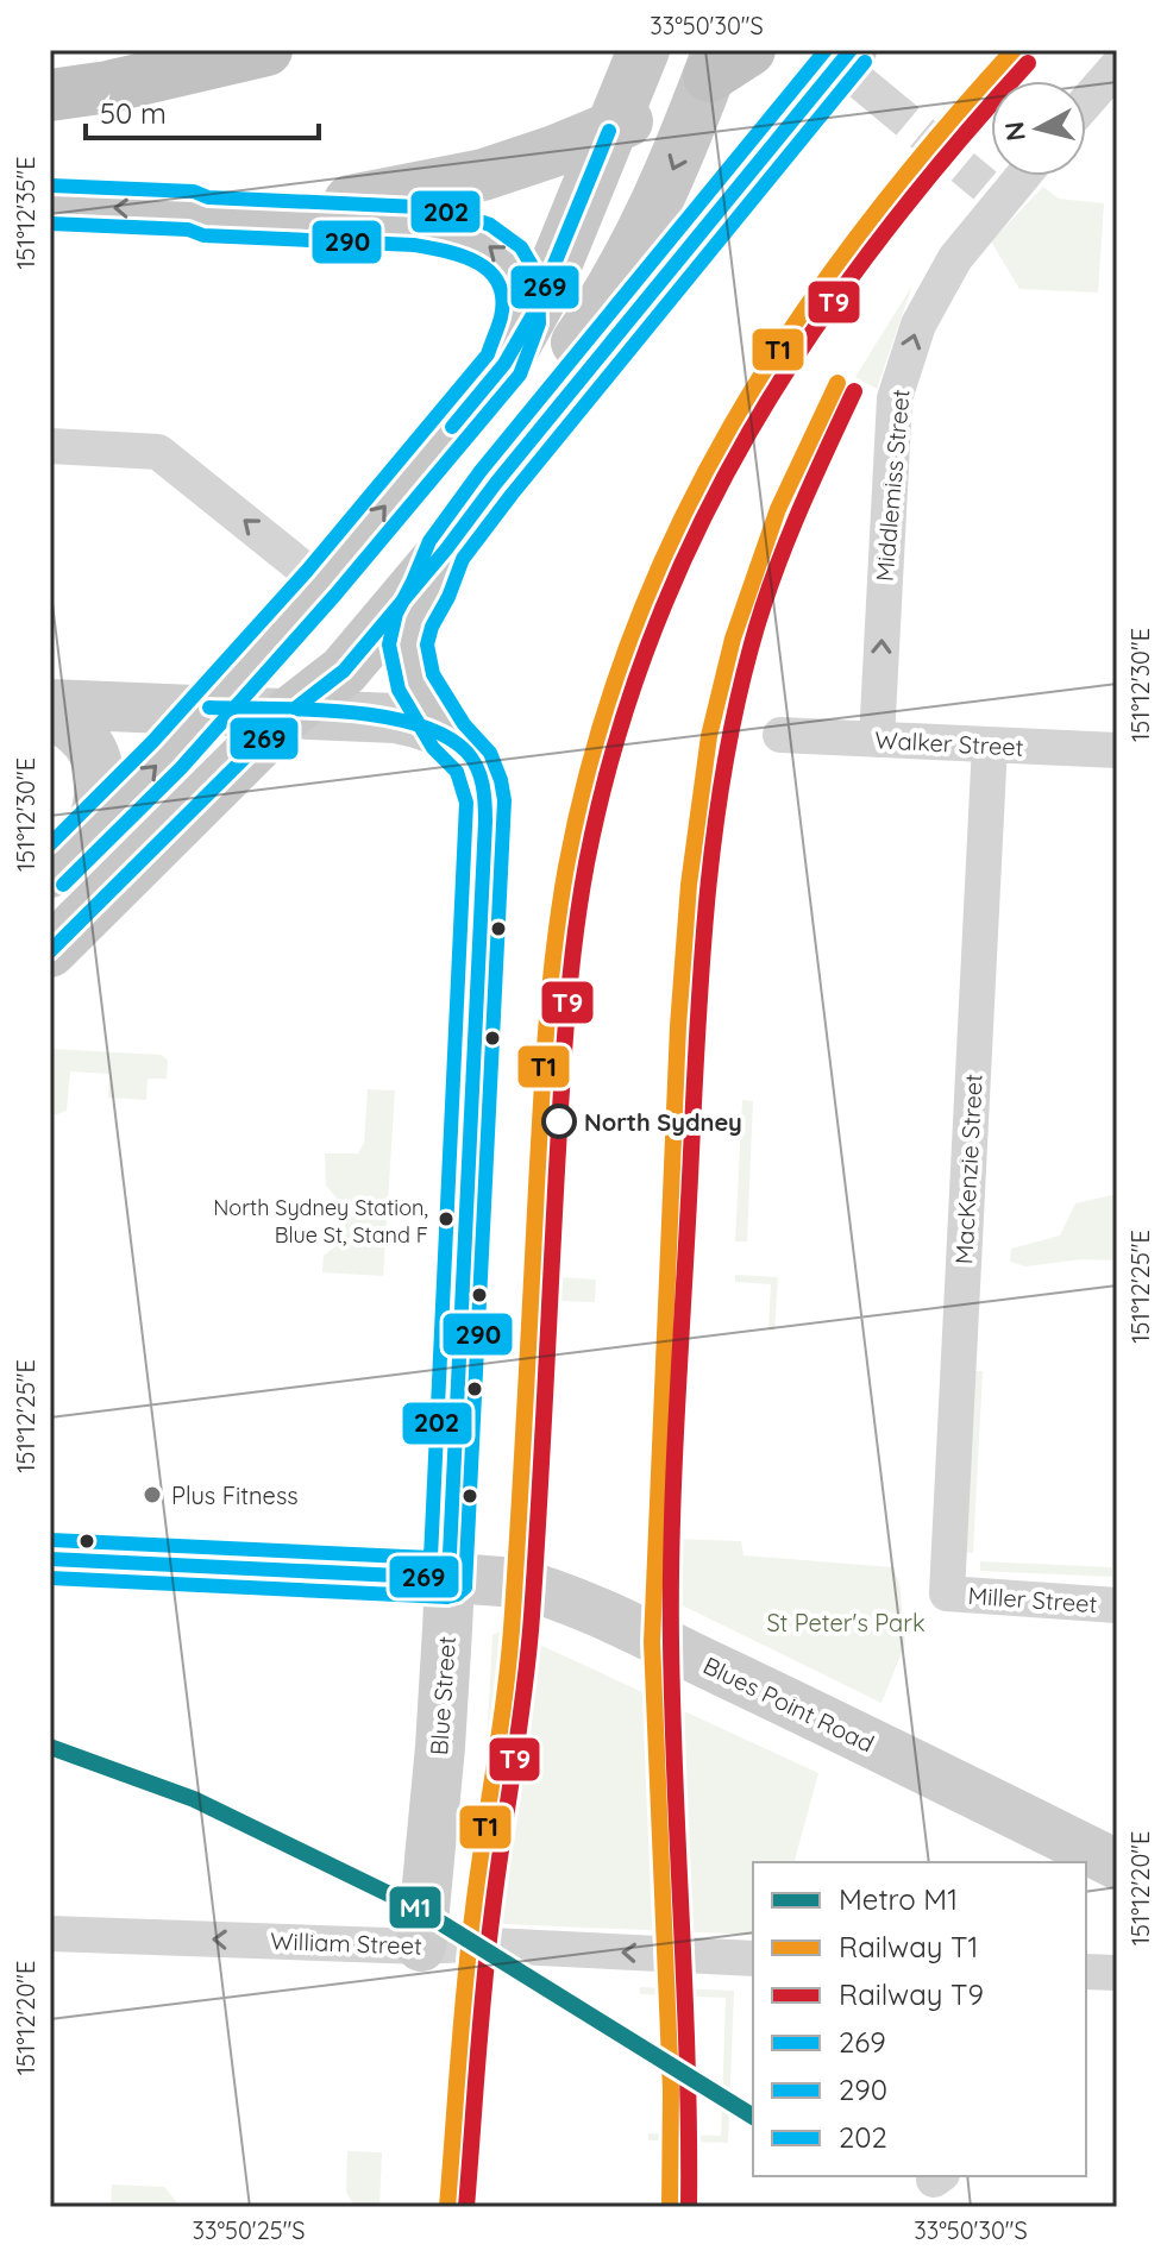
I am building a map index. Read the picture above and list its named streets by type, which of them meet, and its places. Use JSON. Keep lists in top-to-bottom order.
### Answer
{
  "streets": {
    "main road": ["Blue Street", "Blues Point Road"],
    "street": [
      "Middlemiss Street",
      "Walker Street",
      "MacKenzie Street",
      "Miller Street",
      "William Street"
    ]
  },
  "crossings": [
    ["Middlemiss Street", "Walker Street"],
    ["Walker Street", "MacKenzie Street"],
    ["MacKenzie Street", "Miller Street"],
    ["Blue Street", "Blues Point Road"],
    ["Blue Street", "William Street"]
  ],
  "one_way": ["Middlemiss Street", "William Street"],
  "parks": ["St Peter's Park"],
  "places": ["North Sydney", "North Sydney Station, Blue St, Stand F", "Plus Fitness"],
  "lines": [
    "rail line T1",
    "transit line 269",
    "transit line 202",
    "transit line 290",
    "rail line T9",
    "metro line M1"
  ],
  "legend": [
    "Metro M1",
    "Railway T1",
    "Railway T9",
    "269",
    "290",
    "202"
  ],
  "scale_bar": "50 m",
  "north": "left",
  "coordinates": [
    "33°50'30\"S",
    "151°12'35\"E",
    "151°12'30\"E",
    "151°12'25\"E",
    "151°12'20\"E",
    "33°50'25\"S"
  ]
}
